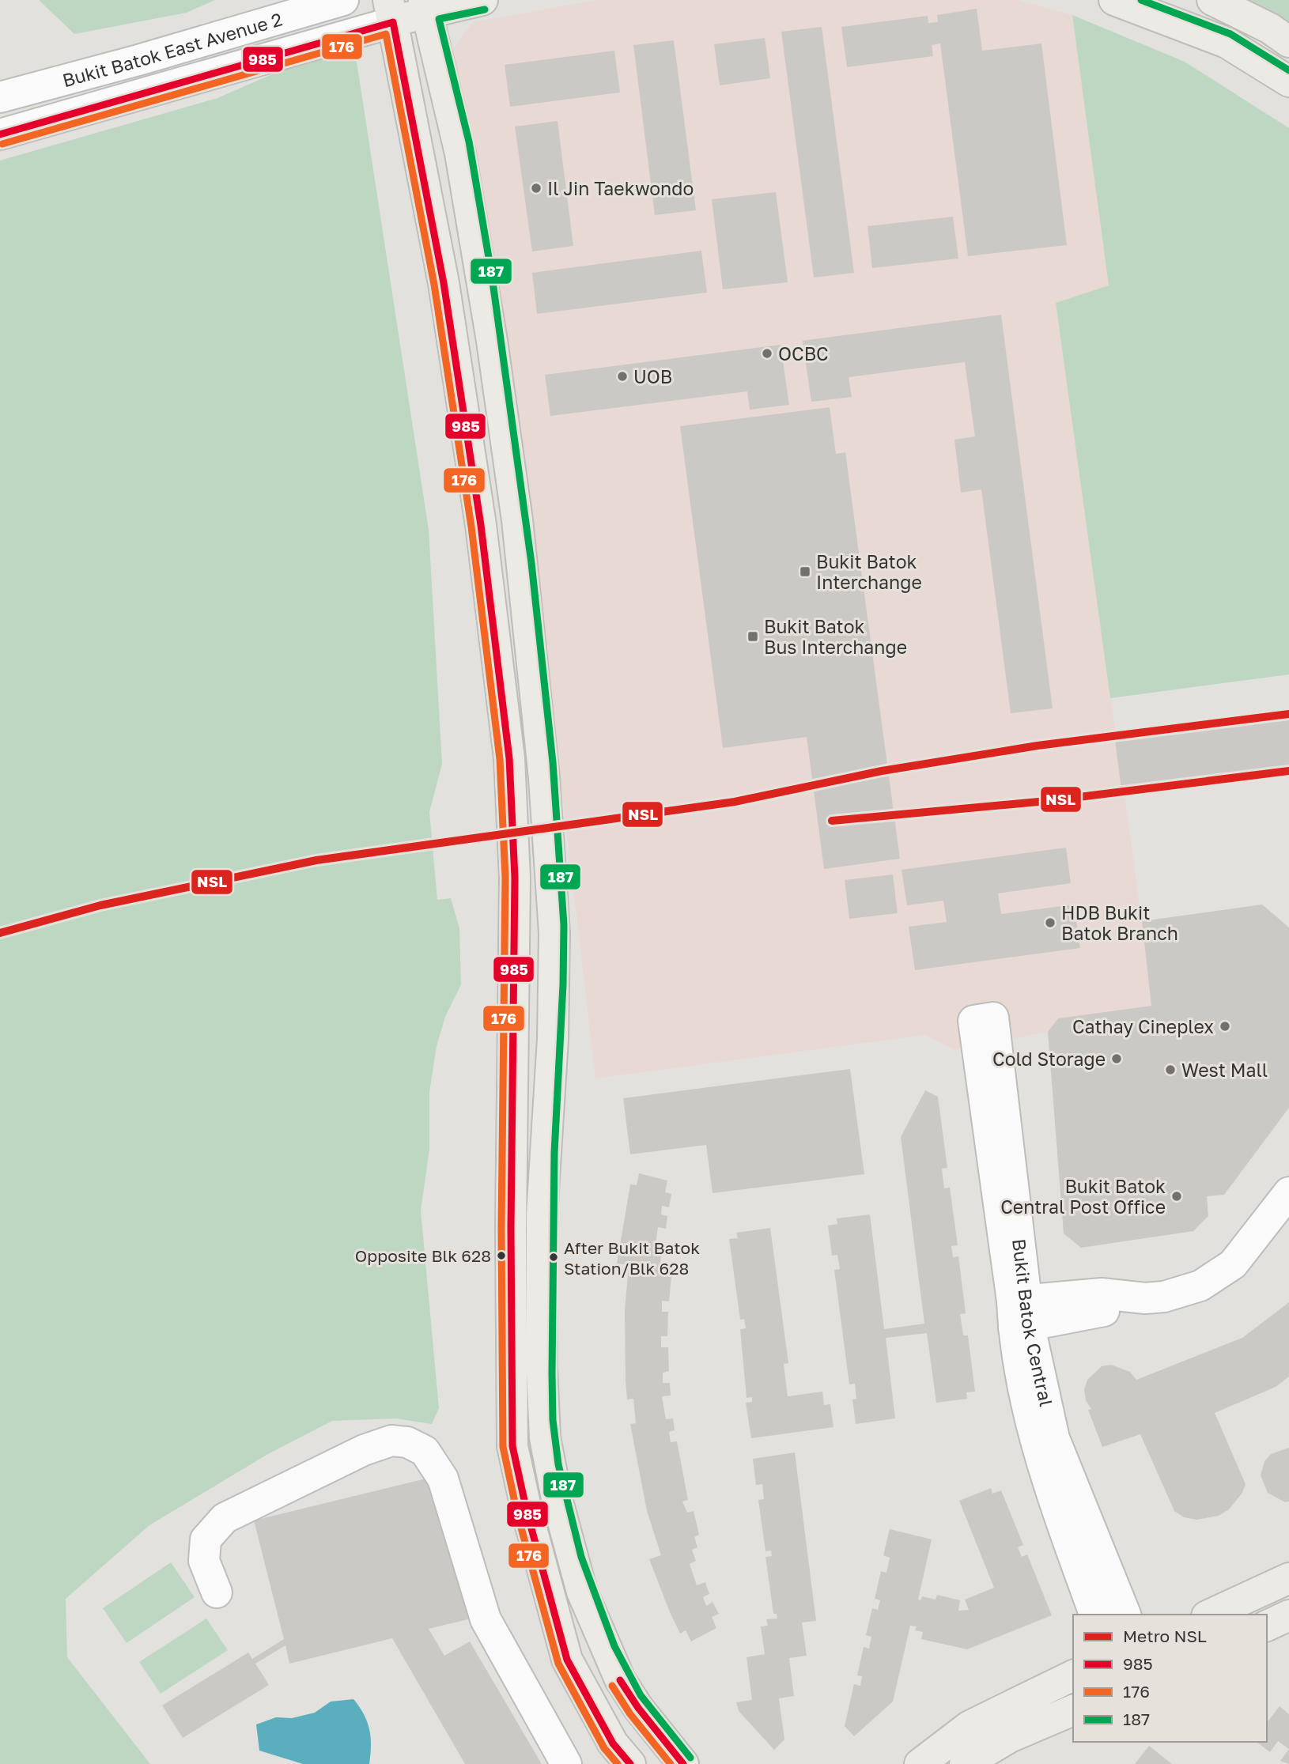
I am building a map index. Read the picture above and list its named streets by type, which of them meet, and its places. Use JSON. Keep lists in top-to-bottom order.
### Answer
{
  "streets": {
    "street": ["Bukit Batok East Avenue 2", "Bukit Batok Central"]
  },
  "places": {
    "other": [
      "Il Jin Taekwondo",
      "OCBC",
      "UOB",
      "HDB Bukit Batok Branch",
      "Cathay Cineplex",
      "Cold Storage",
      "West Mall",
      "Bukit Batok Central Post Office",
      "Opposite Blk 628",
      "After Bukit Batok Station/Blk 628"
    ],
    "transit": ["Bukit Batok Interchange", "Bukit Batok Bus Interchange"]
  },
  "lines": [
    "transit line 187",
    "transit line 985",
    "transit line 176",
    "metro line NSL"
  ],
  "legend": [
    "Metro NSL",
    "985",
    "176",
    "187"
  ]
}
